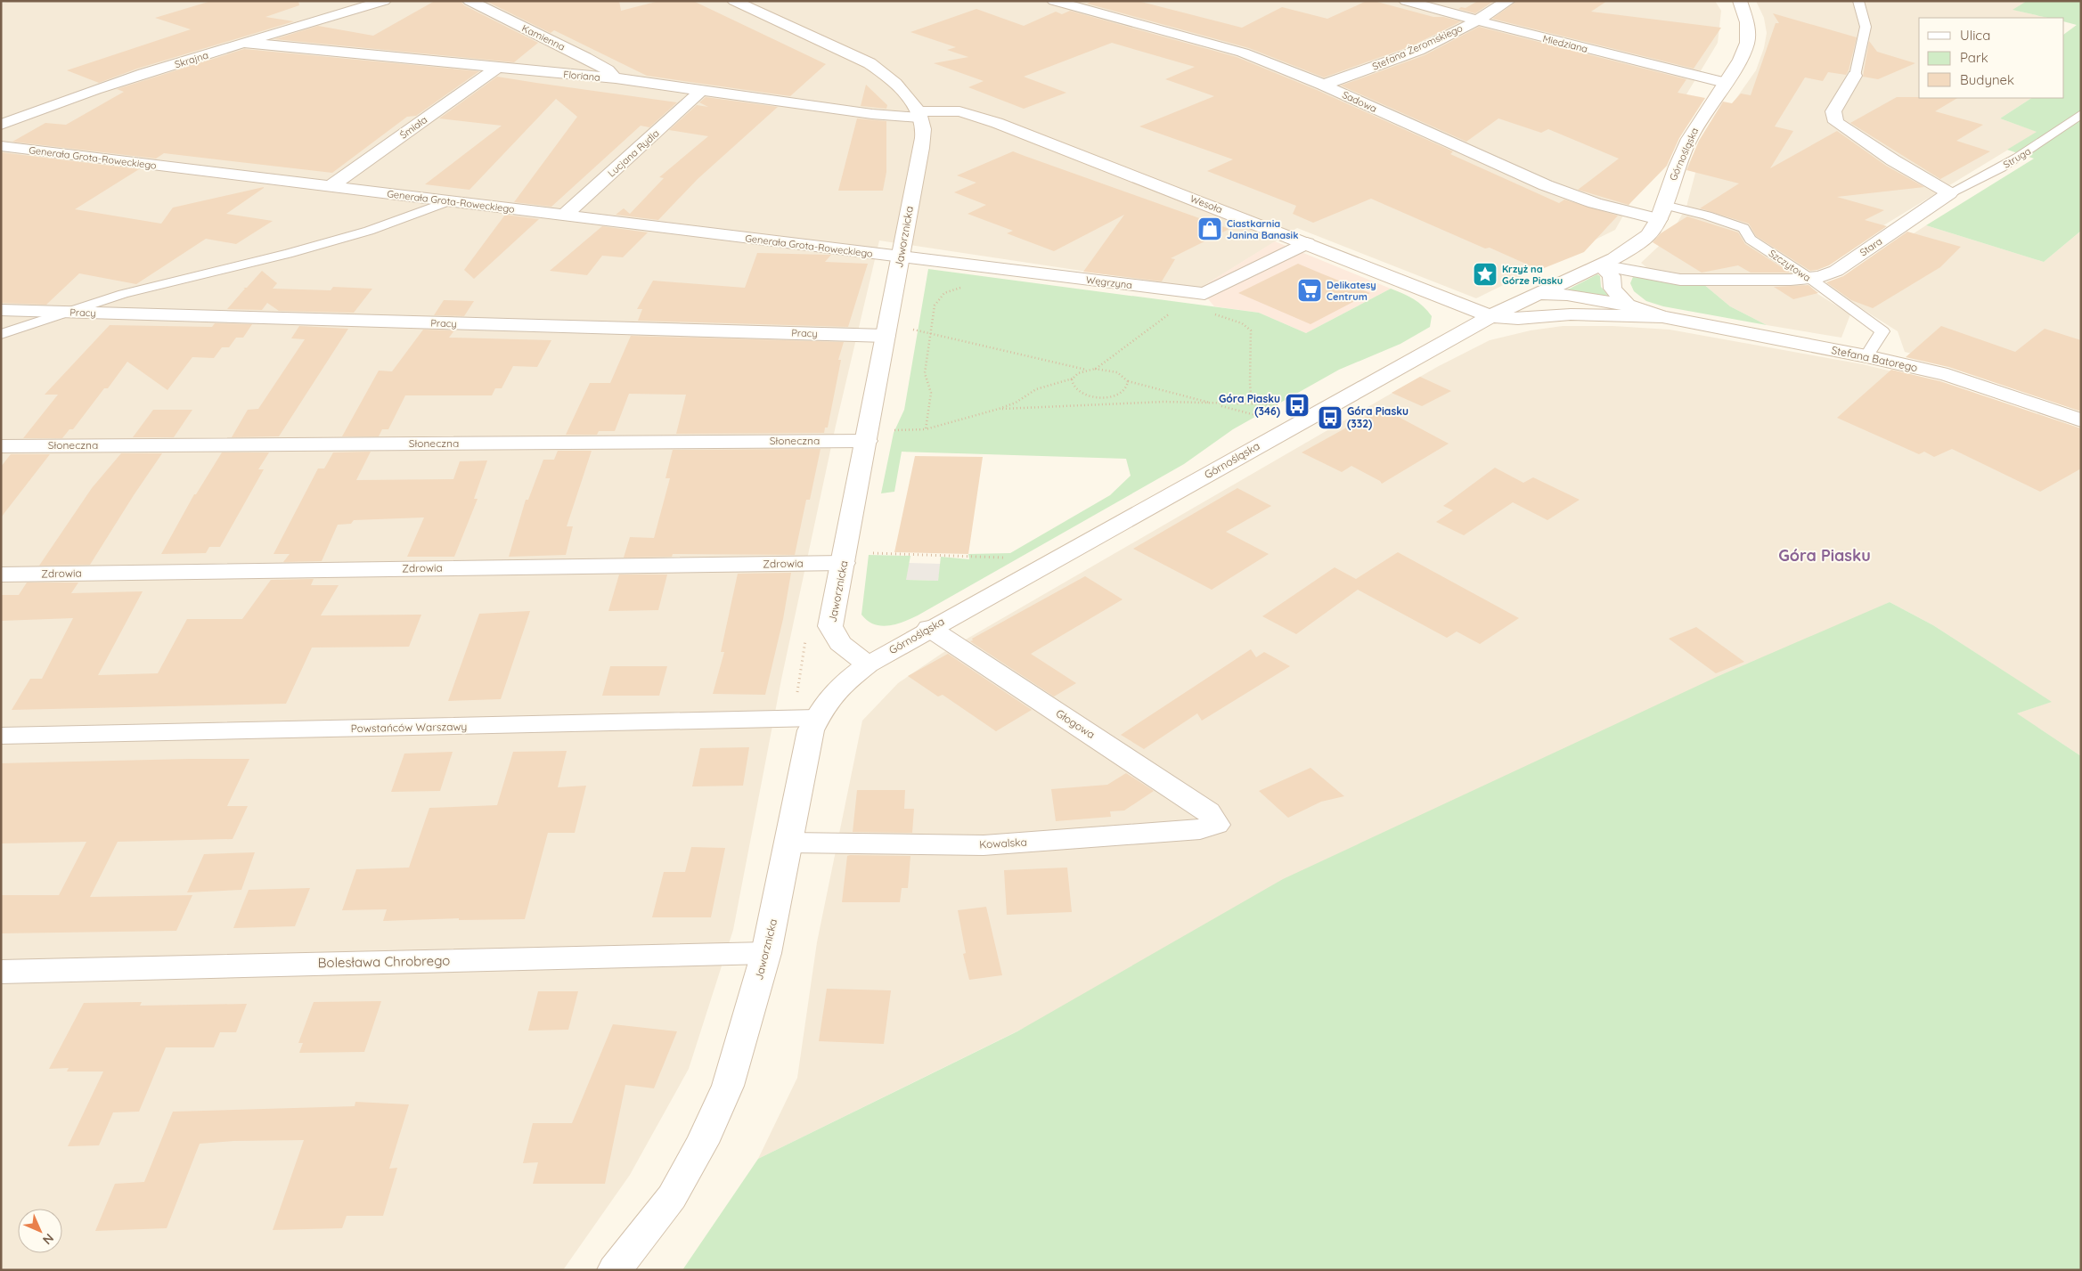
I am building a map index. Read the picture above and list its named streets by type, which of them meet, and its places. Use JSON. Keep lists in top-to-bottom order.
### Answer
{
  "streets": {
    "street": [
      "Kamienna",
      "Miedziana",
      "Stefana Żeromskiego",
      "Skrajna",
      "Floriana",
      "Sadowa",
      "Śmiała",
      "Lucjana Rydla",
      "Górnośląska",
      "Generała Grota-Roweckiego",
      "Wesoła",
      "Jaworznicka",
      "Stara",
      "Węgrzyna",
      "Pracy",
      "Stefana Batorego",
      "Słoneczna",
      "Zdrowia",
      "Głogowa",
      "Powstańców Warszawy",
      "Kowalska",
      "Bolesława Chrobrego"
    ],
    "lane": ["Struga", "Szczytowa"]
  },
  "crossings": [
    ["Kamienna", "Floriana"],
    ["Miedziana", "Stefana Żeromskiego"],
    ["Miedziana", "Górnośląska"],
    ["Stefana Żeromskiego", "Sadowa"],
    ["Skrajna", "Floriana"],
    ["Floriana", "Śmiała"],
    ["Floriana", "Lucjana Rydla"],
    ["Floriana", "Wesoła"],
    ["Floriana", "Jaworznicka"],
    ["Sadowa", "Górnośląska"],
    ["Sadowa", "Szczytowa"],
    ["Śmiała", "Generała Grota-Roweckiego"],
    ["Lucjana Rydla", "Generała Grota-Roweckiego"],
    ["Górnośląska", "Wesoła"],
    ["Górnośląska", "Jaworznicka"],
    ["Górnośląska", "Stara"],
    ["Górnośląska", "Szczytowa"],
    ["Górnośląska", "Stefana Batorego"],
    ["Górnośląska", "Głogowa"],
    ["Generała Grota-Roweckiego", "Jaworznicka"],
    ["Generała Grota-Roweckiego", "Węgrzyna"],
    ["Struga", "Stara"],
    ["Wesoła", "Jaworznicka"],
    ["Wesoła", "Węgrzyna"],
    ["Wesoła", "Stefana Batorego"],
    ["Jaworznicka", "Węgrzyna"],
    ["Jaworznicka", "Pracy"],
    ["Jaworznicka", "Słoneczna"],
    ["Jaworznicka", "Zdrowia"],
    ["Jaworznicka", "Powstańców Warszawy"],
    ["Jaworznicka", "Kowalska"],
    ["Jaworznicka", "Bolesława Chrobrego"],
    ["Stara", "Szczytowa"],
    ["Szczytowa", "Stefana Batorego"],
    ["Głogowa", "Kowalska"]
  ],
  "districts": ["Góra Piasku"],
  "places": {
    "shop": ["Ciastkarnia Janina Banasik"],
    "place": ["Krzyż na Górze Piasku"],
    "supermarket": ["Delikatesy Centrum"],
    "bus stop": ["Góra Piasku (346)", "Góra Piasku (332)"]
  },
  "legend": ["Ulica", "Park", "Budynek"],
  "north": "bottom right"
}
